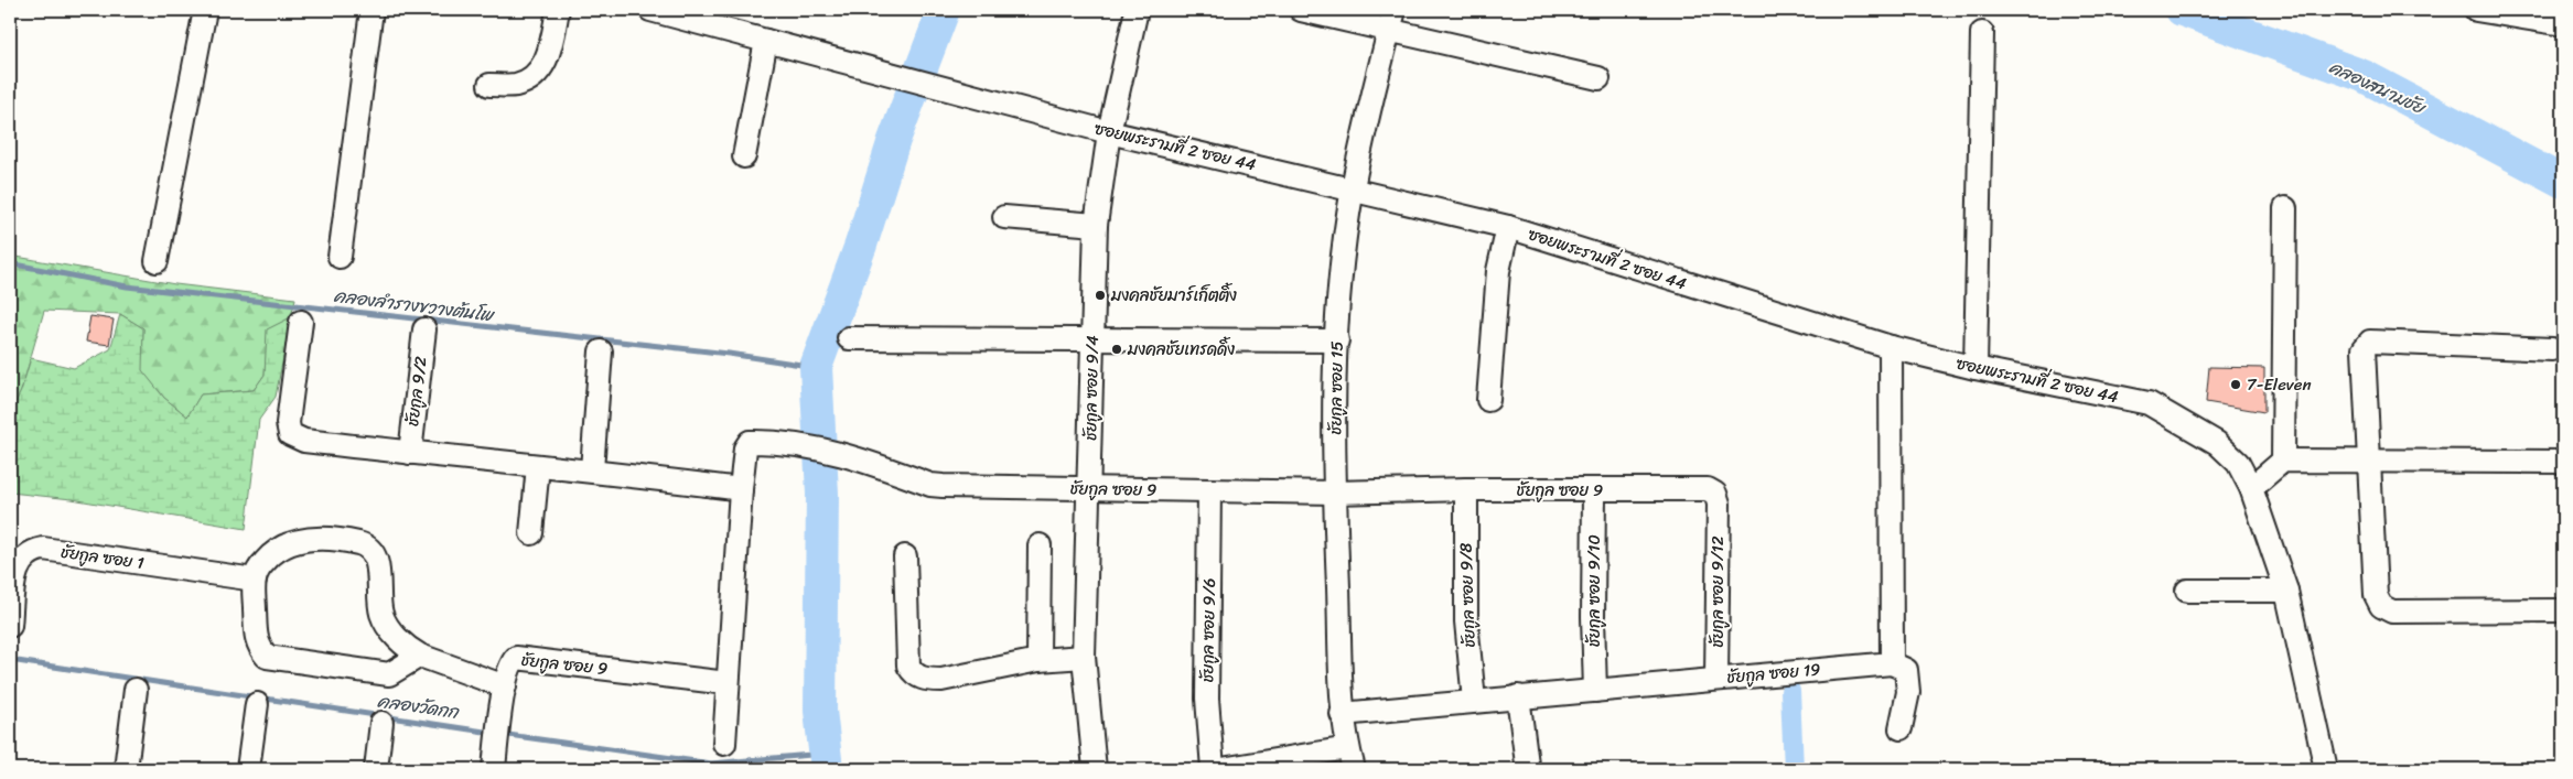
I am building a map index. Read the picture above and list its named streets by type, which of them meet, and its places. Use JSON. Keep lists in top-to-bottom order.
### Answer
{
  "streets": {
    "street": [
      "ซอยพระรามที่ 2 ซอย 44",
      "ชัยกูล ซอย 9/4",
      "ชัยกูล ซอย 15",
      "ชัยกูล 9/2",
      "ชัยกูล ซอย 9",
      "ชัยกูล ซอย 1",
      "ชัยกูล ซอย 9/10",
      "ชัยกูล ซอย 9/12",
      "ชัยกูล ซอย 9/8",
      "ชัยกูล ซอย 9/6",
      "ชัยกูล ซอย 19"
    ]
  },
  "crossings": [
    ["ซอยพระรามที่ 2 ซอย 44", "ชัยกูล ซอย 9/4"],
    ["ซอยพระรามที่ 2 ซอย 44", "ชัยกูล ซอย 15"],
    ["ชัยกูล ซอย 9/4", "ชัยกูล ซอย 9"],
    ["ชัยกูล ซอย 15", "ชัยกูล ซอย 9"],
    ["ชัยกูล ซอย 15", "ชัยกูล ซอย 19"],
    ["ชัยกูล ซอย 9", "ชัยกูล ซอย 9/10"],
    ["ชัยกูล ซอย 9", "ชัยกูล ซอย 9/12"],
    ["ชัยกูล ซอย 9", "ชัยกูล ซอย 9/8"],
    ["ชัยกูล ซอย 9", "ชัยกูล ซอย 9/6"],
    ["ชัยกูล ซอย 9/10", "ชัยกูล ซอย 19"],
    ["ชัยกูล ซอย 9/12", "ชัยกูล ซอย 19"],
    ["ชัยกูล ซอย 9/8", "ชัยกูล ซอย 19"]
  ],
  "water": ["คลองสนามชัย", "คลองลำรางขวางต้นโพ", "คลองวัดกก"],
  "places": ["มงคลชัยมาร์เก็ตติ้ง", "มงคลชัยเทรดดิ้ง", "7-Eleven"]
}
